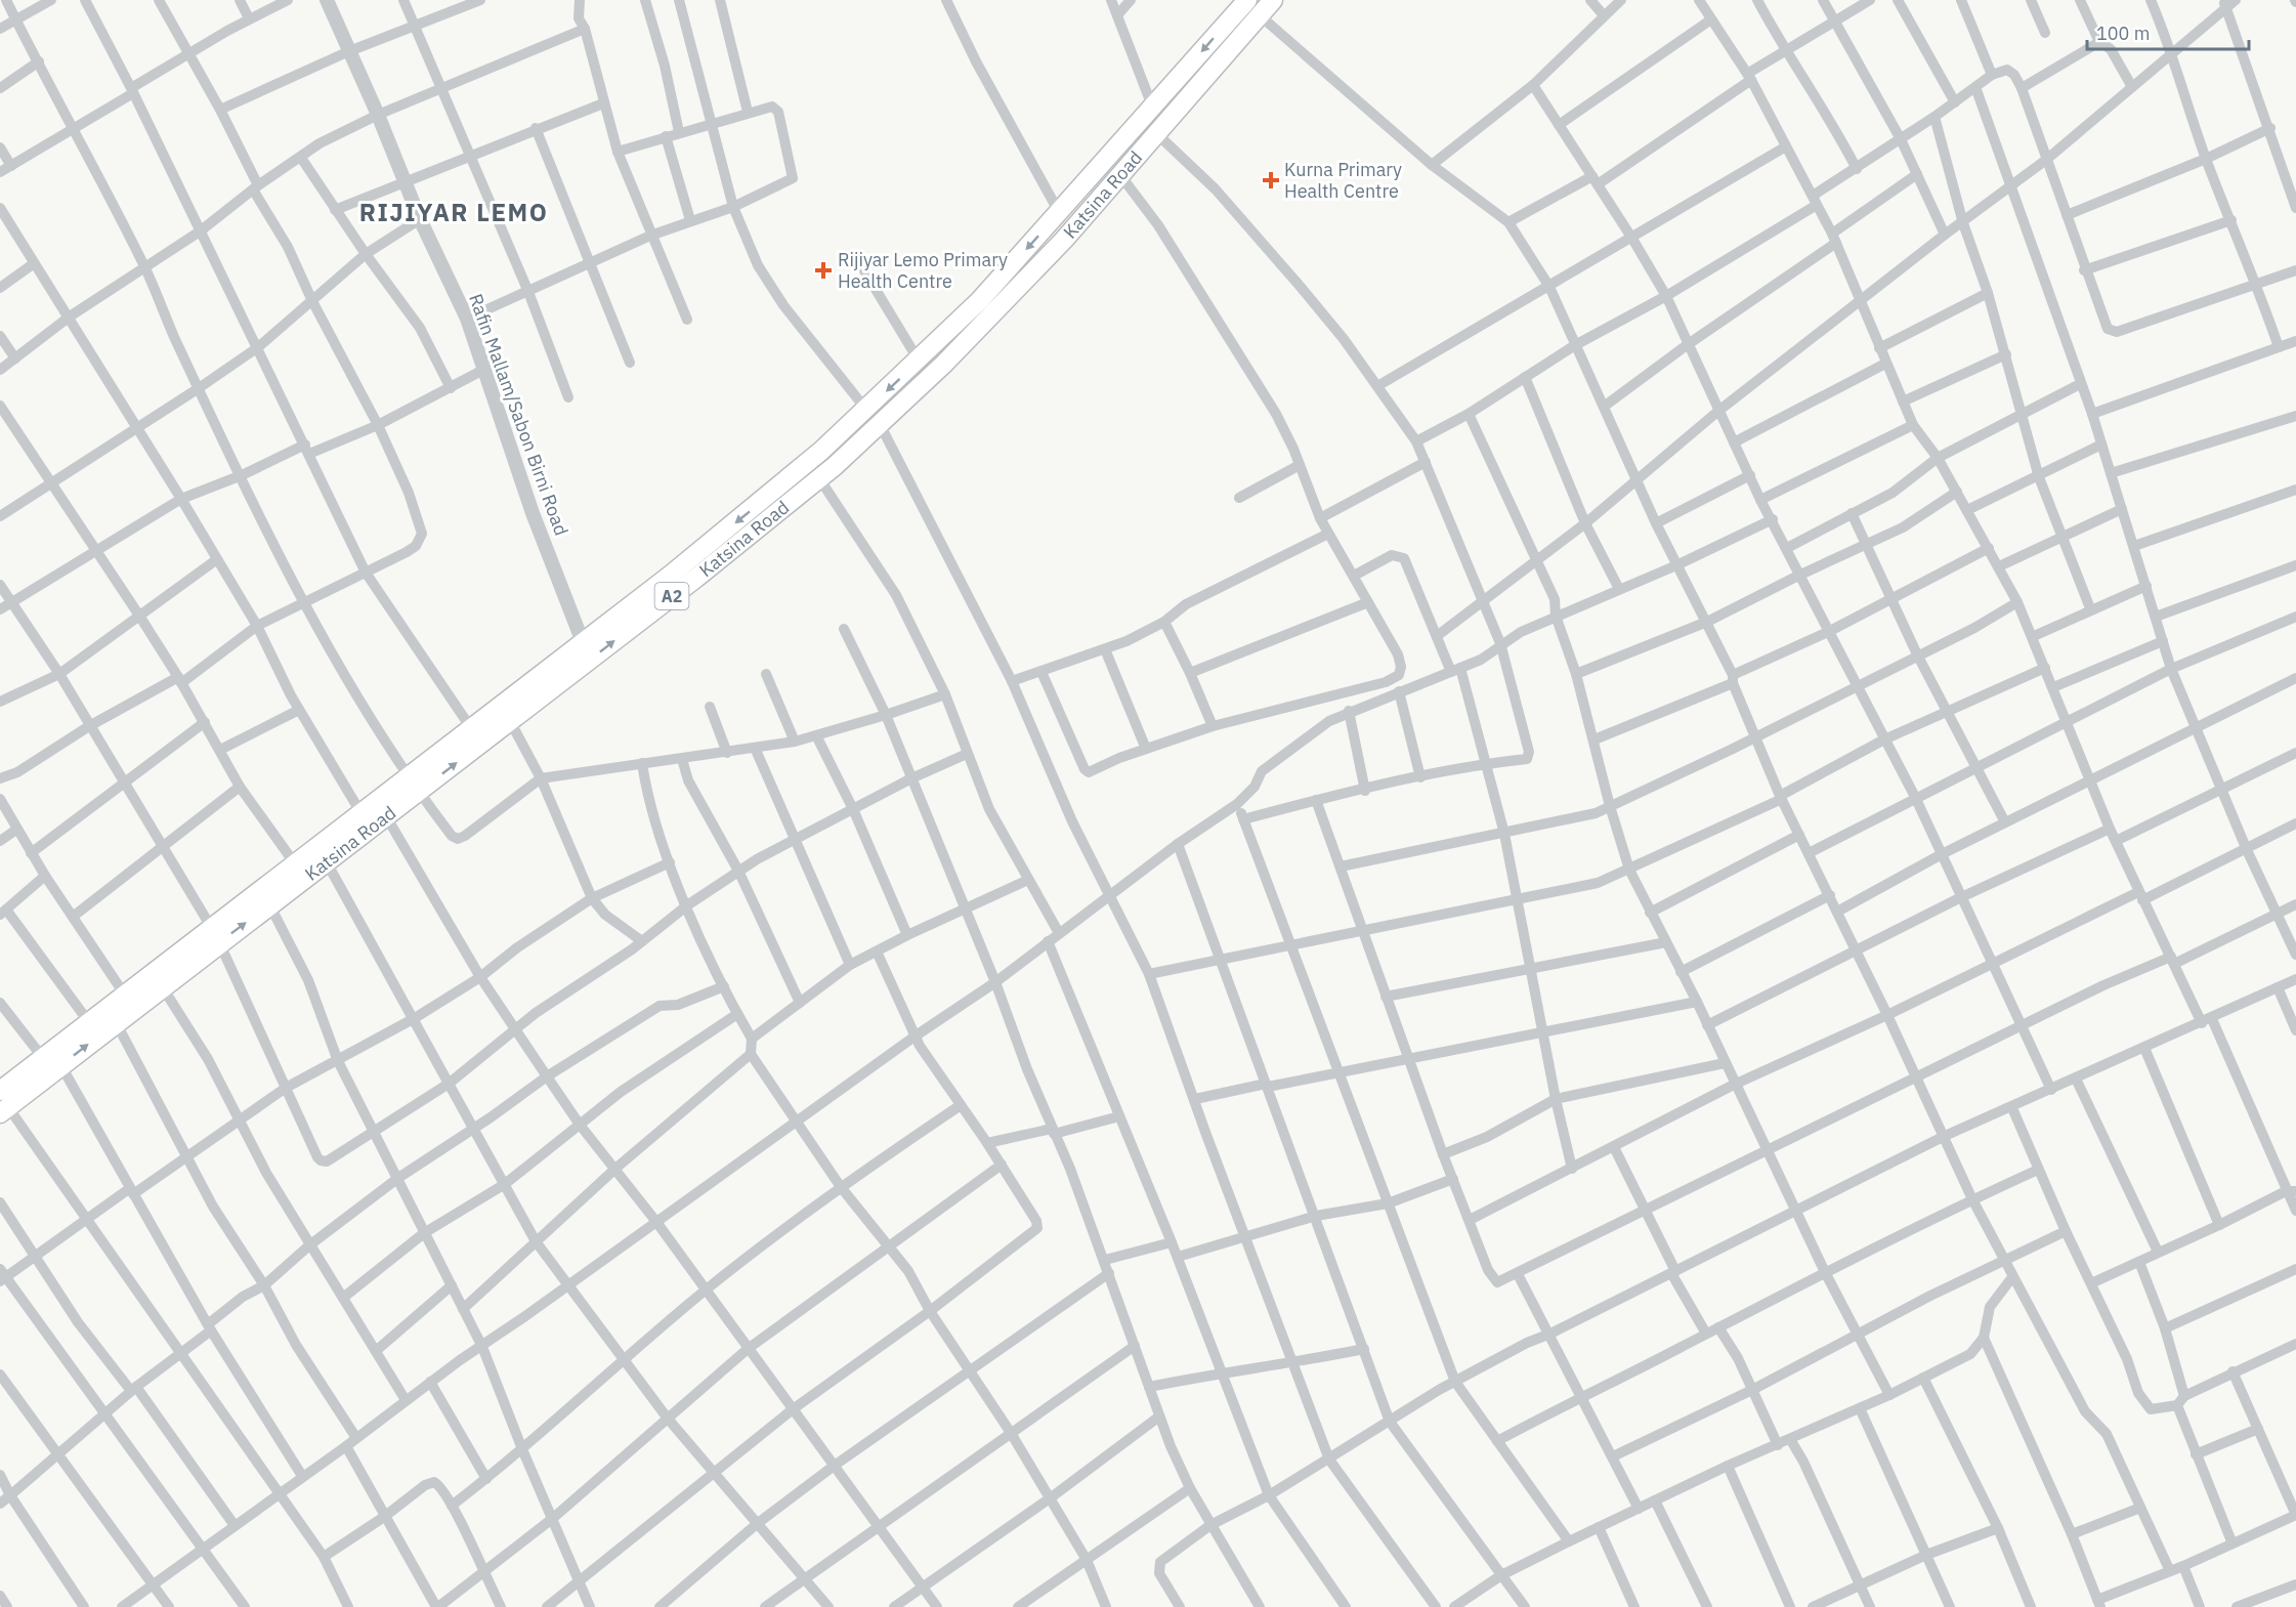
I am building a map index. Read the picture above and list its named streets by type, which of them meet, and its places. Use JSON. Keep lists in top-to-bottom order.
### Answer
{
  "streets": {
    "highway": ["Katsina Road", "A2"],
    "street": ["Rafin Mallam/Sabon Birni Road"]
  },
  "crossings": [
    ["Katsina Road", "Rafin Mallam/Sabon Birni Road"]
  ],
  "districts": ["RIJIYAR LEMO"],
  "places": {
    "health": ["Kurna Primary Health Centre", "Rijiyar Lemo Primary Health Centre"]
  },
  "scale_bar": "100 m"
}
